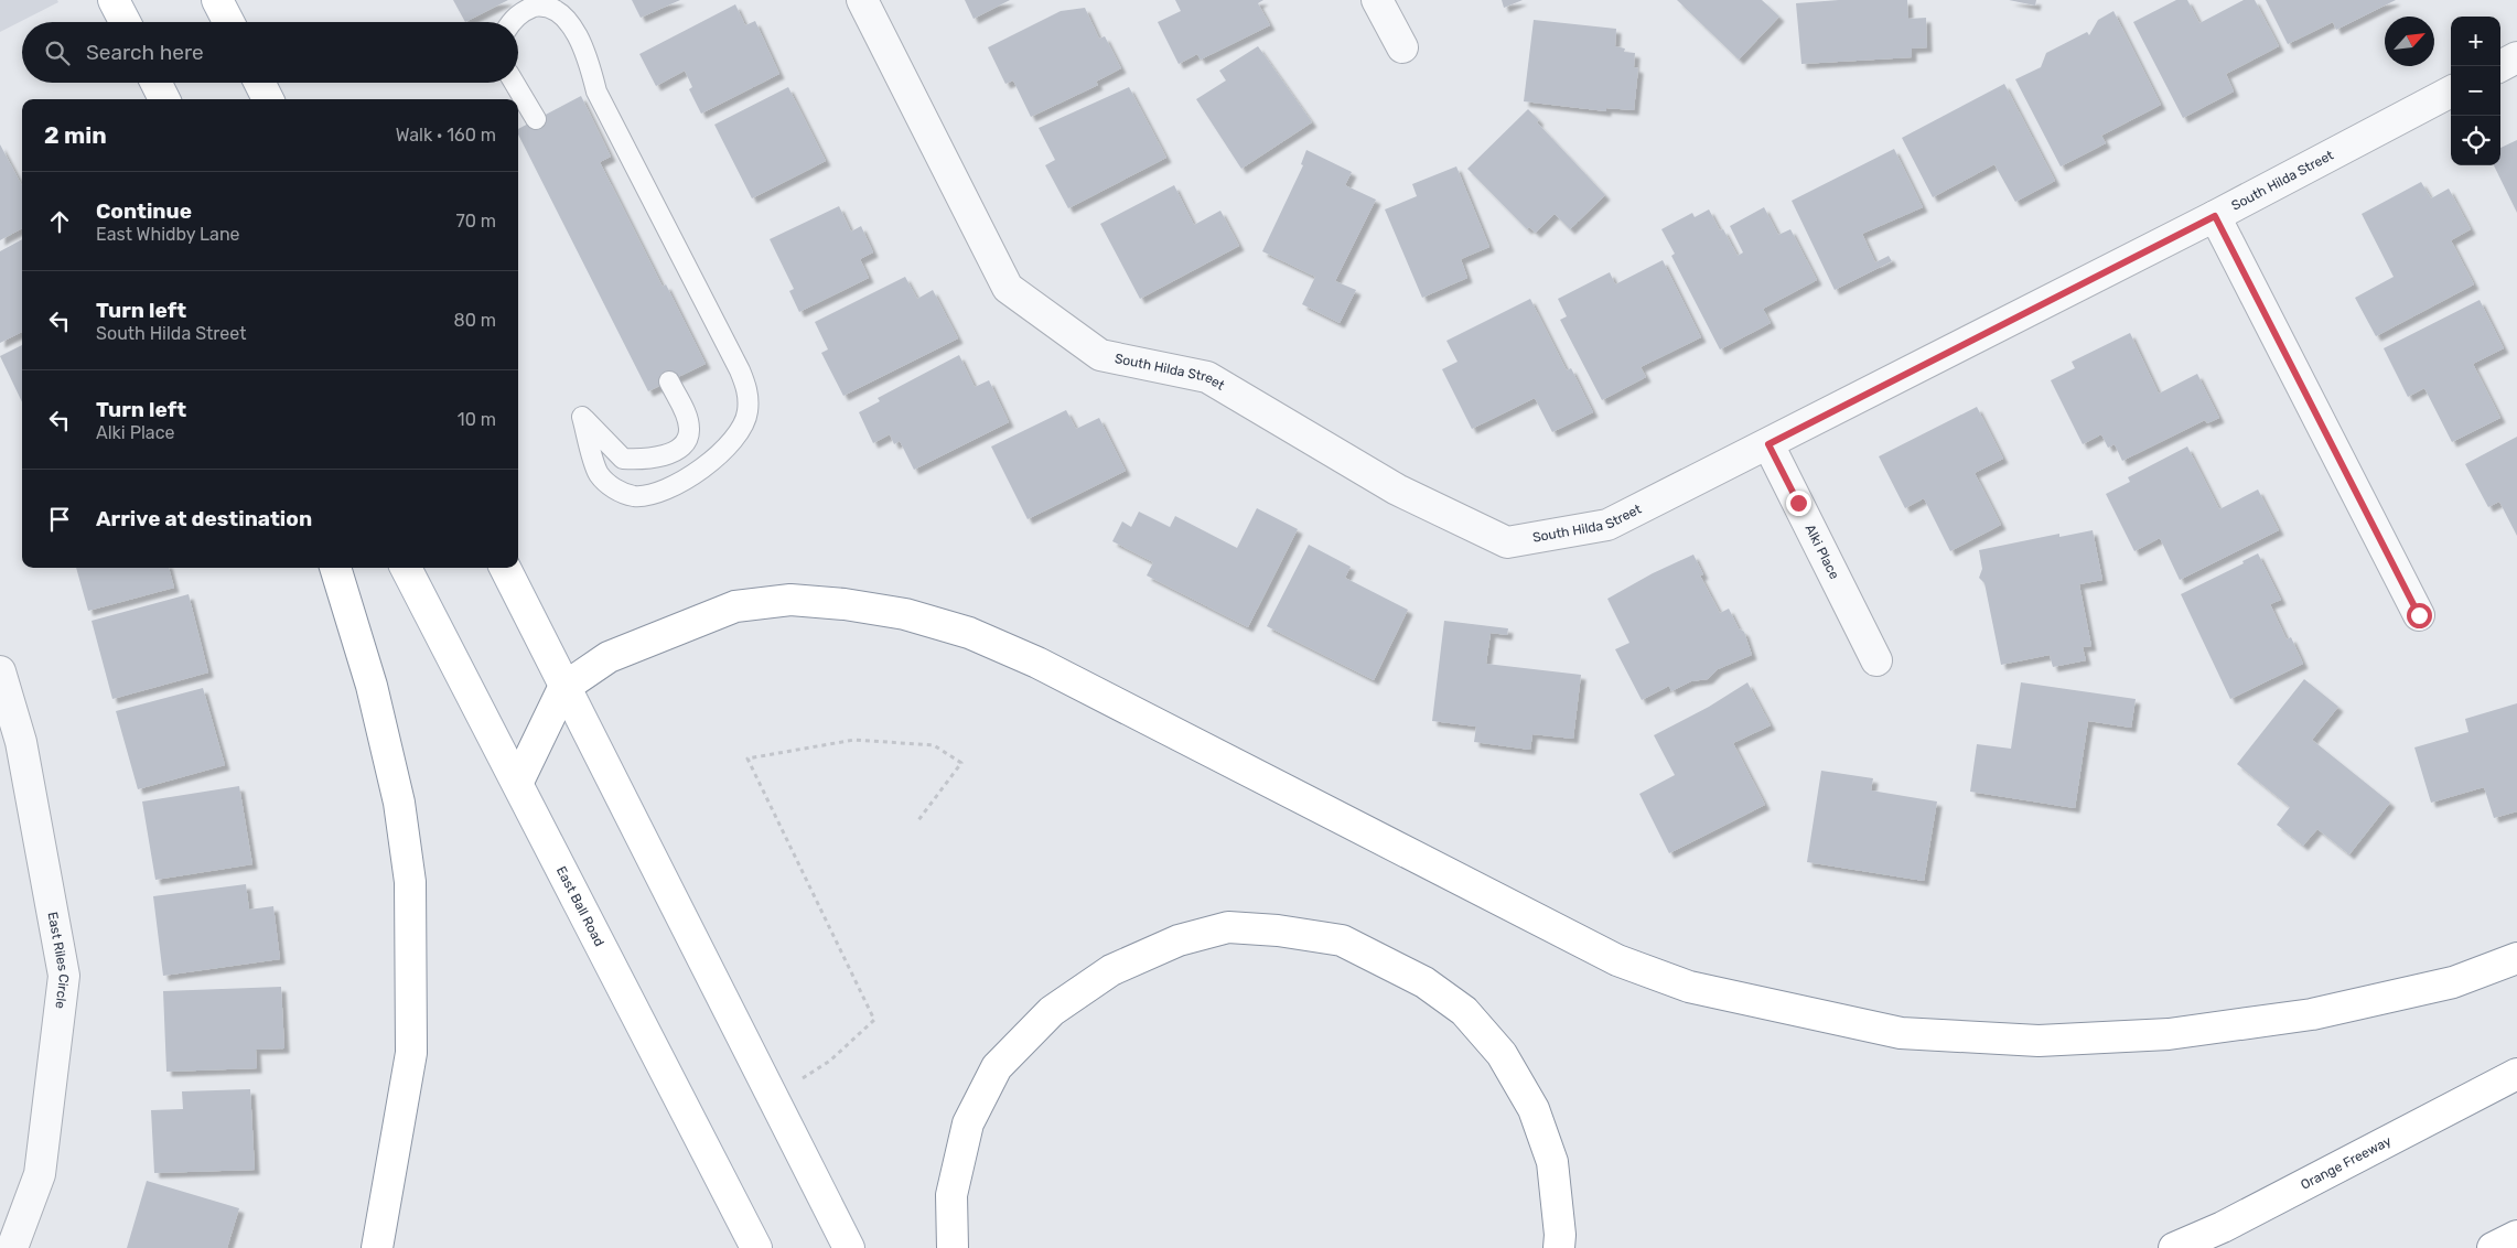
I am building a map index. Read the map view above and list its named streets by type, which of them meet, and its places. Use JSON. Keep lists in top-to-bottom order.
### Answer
{
  "streets": {
    "main road": ["East Ball Road", "Orange Freeway"],
    "street": ["South Hilda Street", "Alki Place", "East Riles Circle"]
  },
  "crossings": [
    ["South Hilda Street", "Alki Place"]
  ],
  "north": "top right",
  "page": {
    "map_buttons": ["+", "−"],
    "search": "Search here",
    "heading": ["2 min", "Walk · 160 m"],
    "list": [
      ["Continue", "East Whidby Lane", "70 m"],
      ["Turn left", "South Hilda Street", "80 m"],
      ["Turn left", "Alki Place", "10 m"],
      "Arrive at destination"
    ]
  }
}
